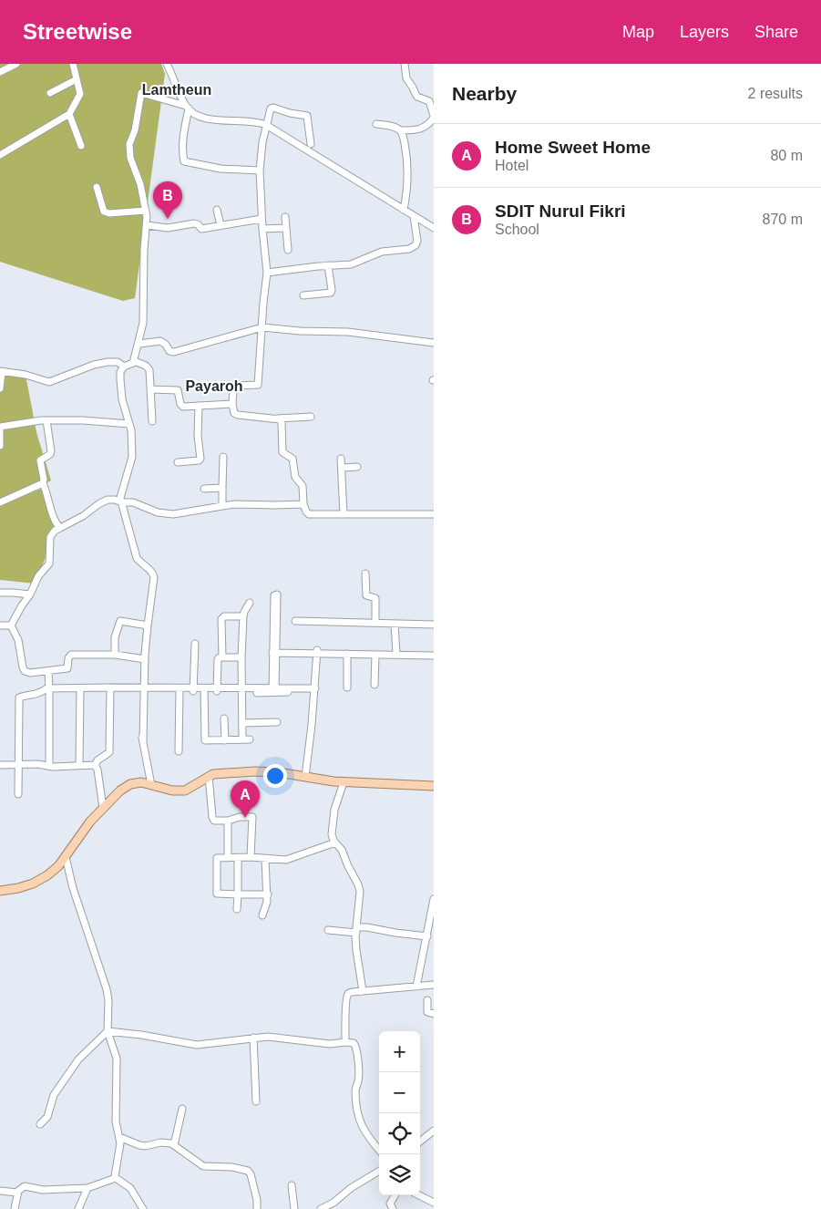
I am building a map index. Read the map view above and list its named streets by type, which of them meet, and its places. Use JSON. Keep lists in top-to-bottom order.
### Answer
{
  "districts": ["Lamtheun", "Payaroh"],
  "page": {
    "header": "Streetwise",
    "nav": ["Map", "Layers", "Share"],
    "heading": ["Nearby", "2 results"],
    "list": [
      {
        "mark": "A",
        "name": "Home Sweet Home",
        "note": "Hotel",
        "value": "80 m"
      },
      {
        "mark": "B",
        "name": "SDIT Nurul Fikri",
        "note": "School",
        "value": "870 m"
      }
    ],
    "pins": ["B", "A"],
    "map_buttons": ["+", "−"]
  }
}
